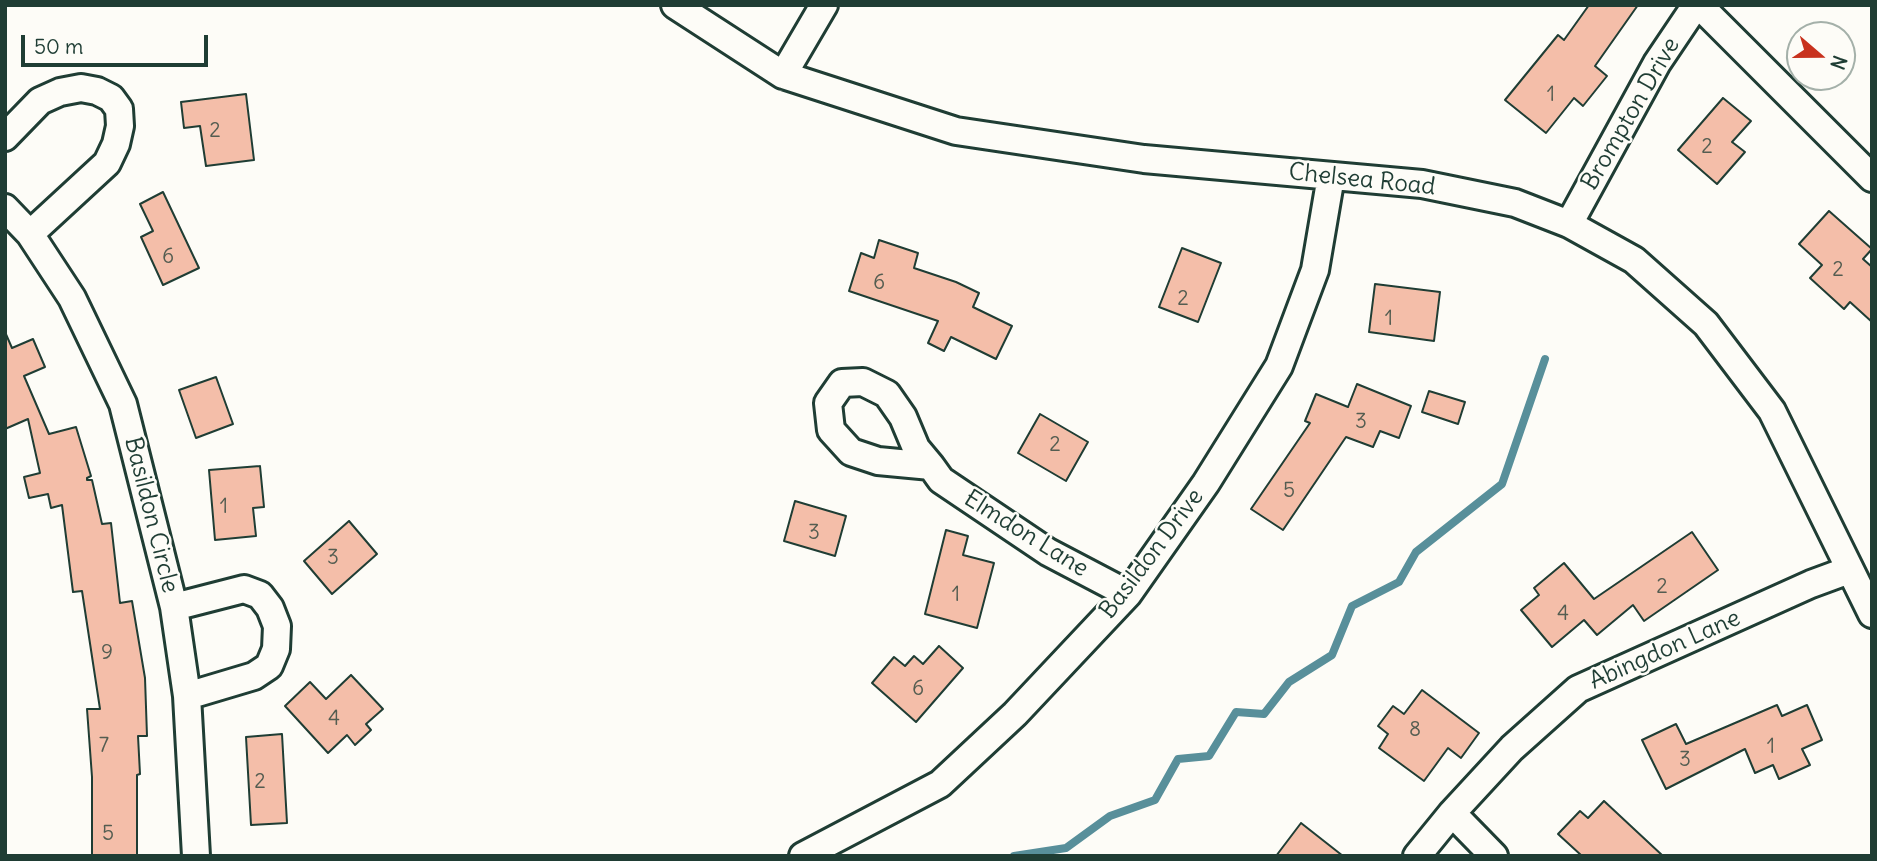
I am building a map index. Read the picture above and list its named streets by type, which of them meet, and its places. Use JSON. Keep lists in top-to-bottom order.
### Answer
{
  "streets": {
    "street": [
      "Brompton Drive",
      "Chelsea Road",
      "Basildon Circle",
      "Elmdon Lane",
      "Basildon Drive",
      "Abingdon Lane"
    ]
  },
  "crossings": [
    ["Brompton Drive", "Chelsea Road"],
    ["Chelsea Road", "Basildon Drive"],
    ["Chelsea Road", "Abingdon Lane"],
    ["Elmdon Lane", "Basildon Drive"]
  ],
  "house_numbers": [
    "1",
    "2",
    "2",
    "6",
    "2",
    "6",
    "2",
    "1",
    "3",
    "2",
    "5",
    "1",
    "3",
    "3",
    "2",
    "1",
    "4",
    "9",
    "6",
    "4",
    "8",
    "7",
    "1",
    "3",
    "2",
    "5"
  ],
  "scale_bar": "50 m",
  "north": "right"
}
